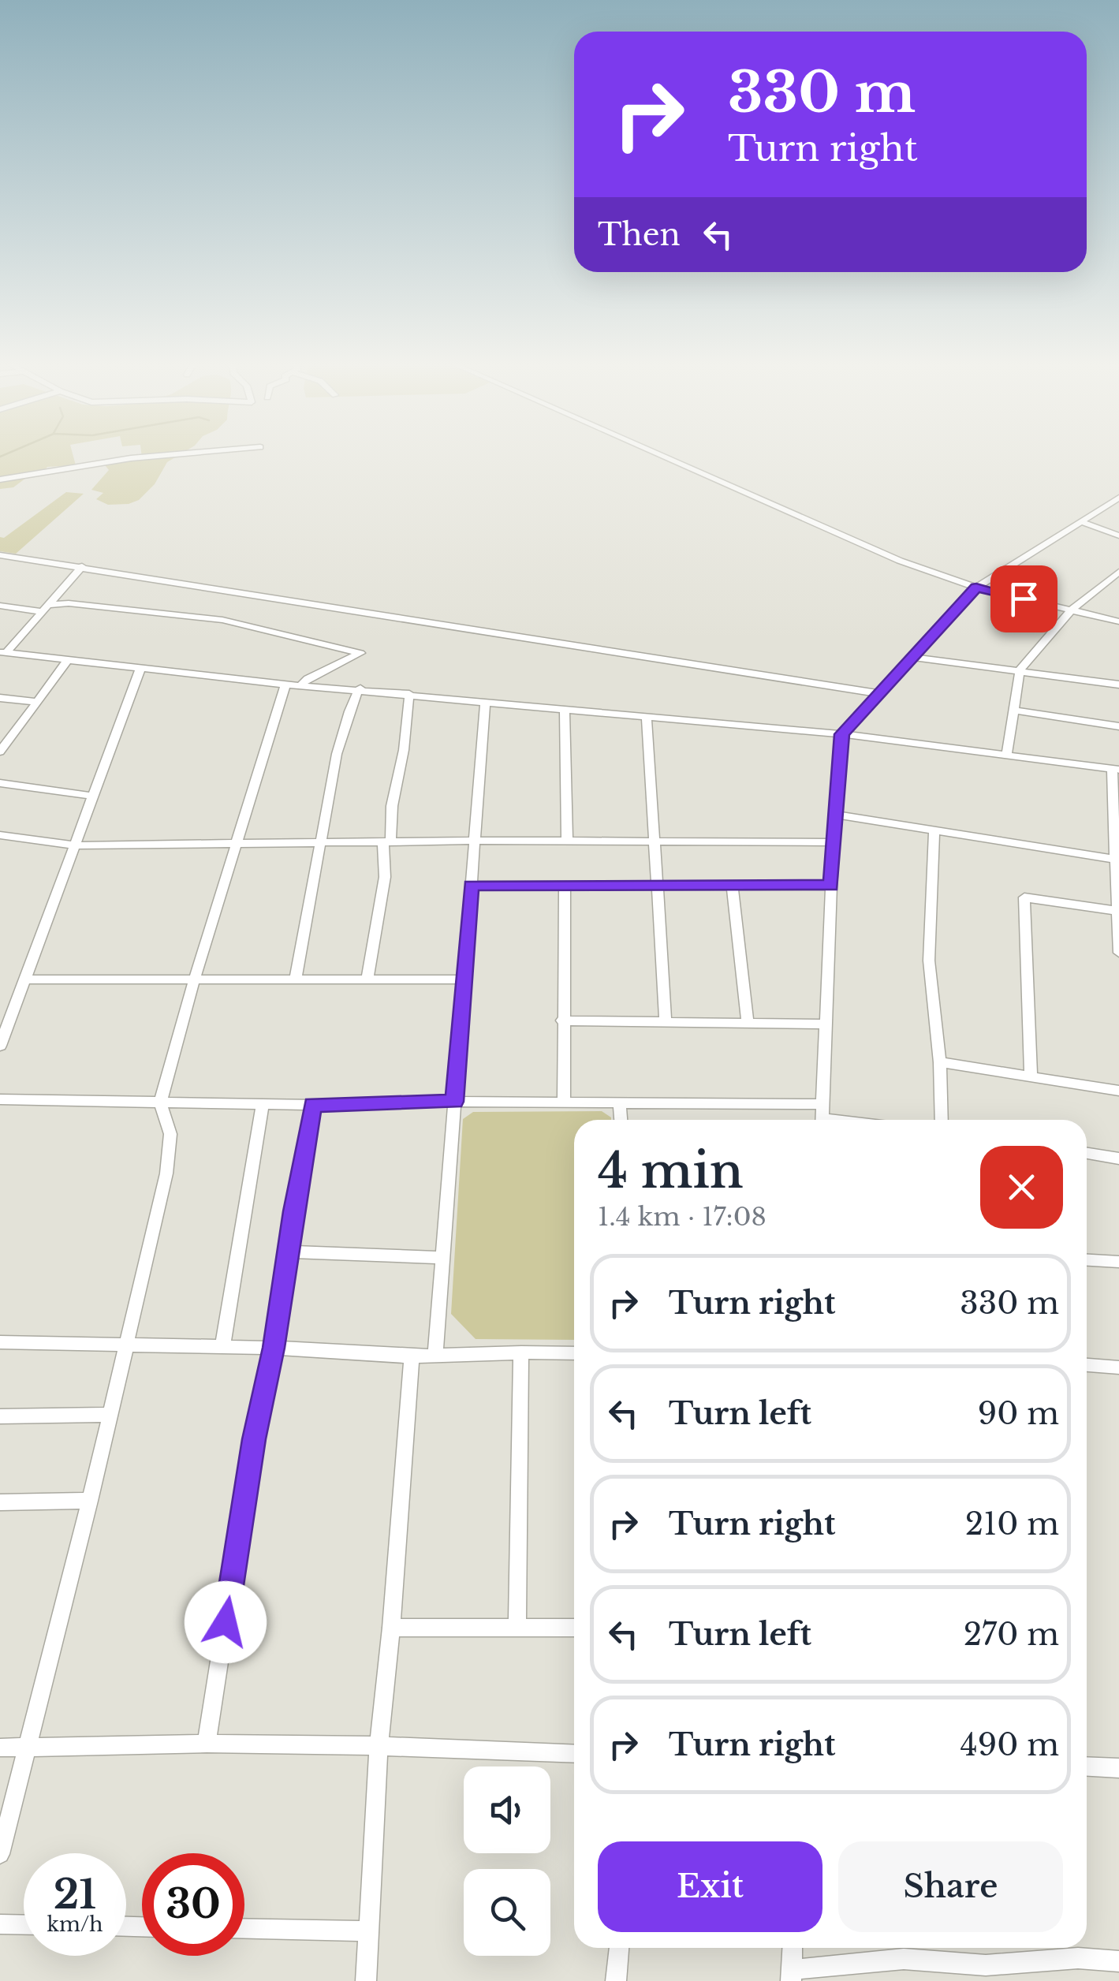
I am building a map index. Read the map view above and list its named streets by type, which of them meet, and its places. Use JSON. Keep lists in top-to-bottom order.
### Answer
{
  "page": {
    "turn": ["330 m", "Turn right"],
    "then": "Then",
    "heading": ["4 min", "1.4 km · 17:08"],
    "list": [
      {
        "name": "Turn right",
        "value": "330 m"
      },
      {
        "name": "Turn left",
        "value": "90 m"
      },
      {
        "name": "Turn right",
        "value": "210 m"
      },
      {
        "name": "Turn left",
        "value": "270 m"
      },
      {
        "name": "Turn right",
        "value": "490 m"
      }
    ],
    "buttons": ["Exit", "Share"],
    "speed": "21 km/h",
    "limit": "30"
  }
}
